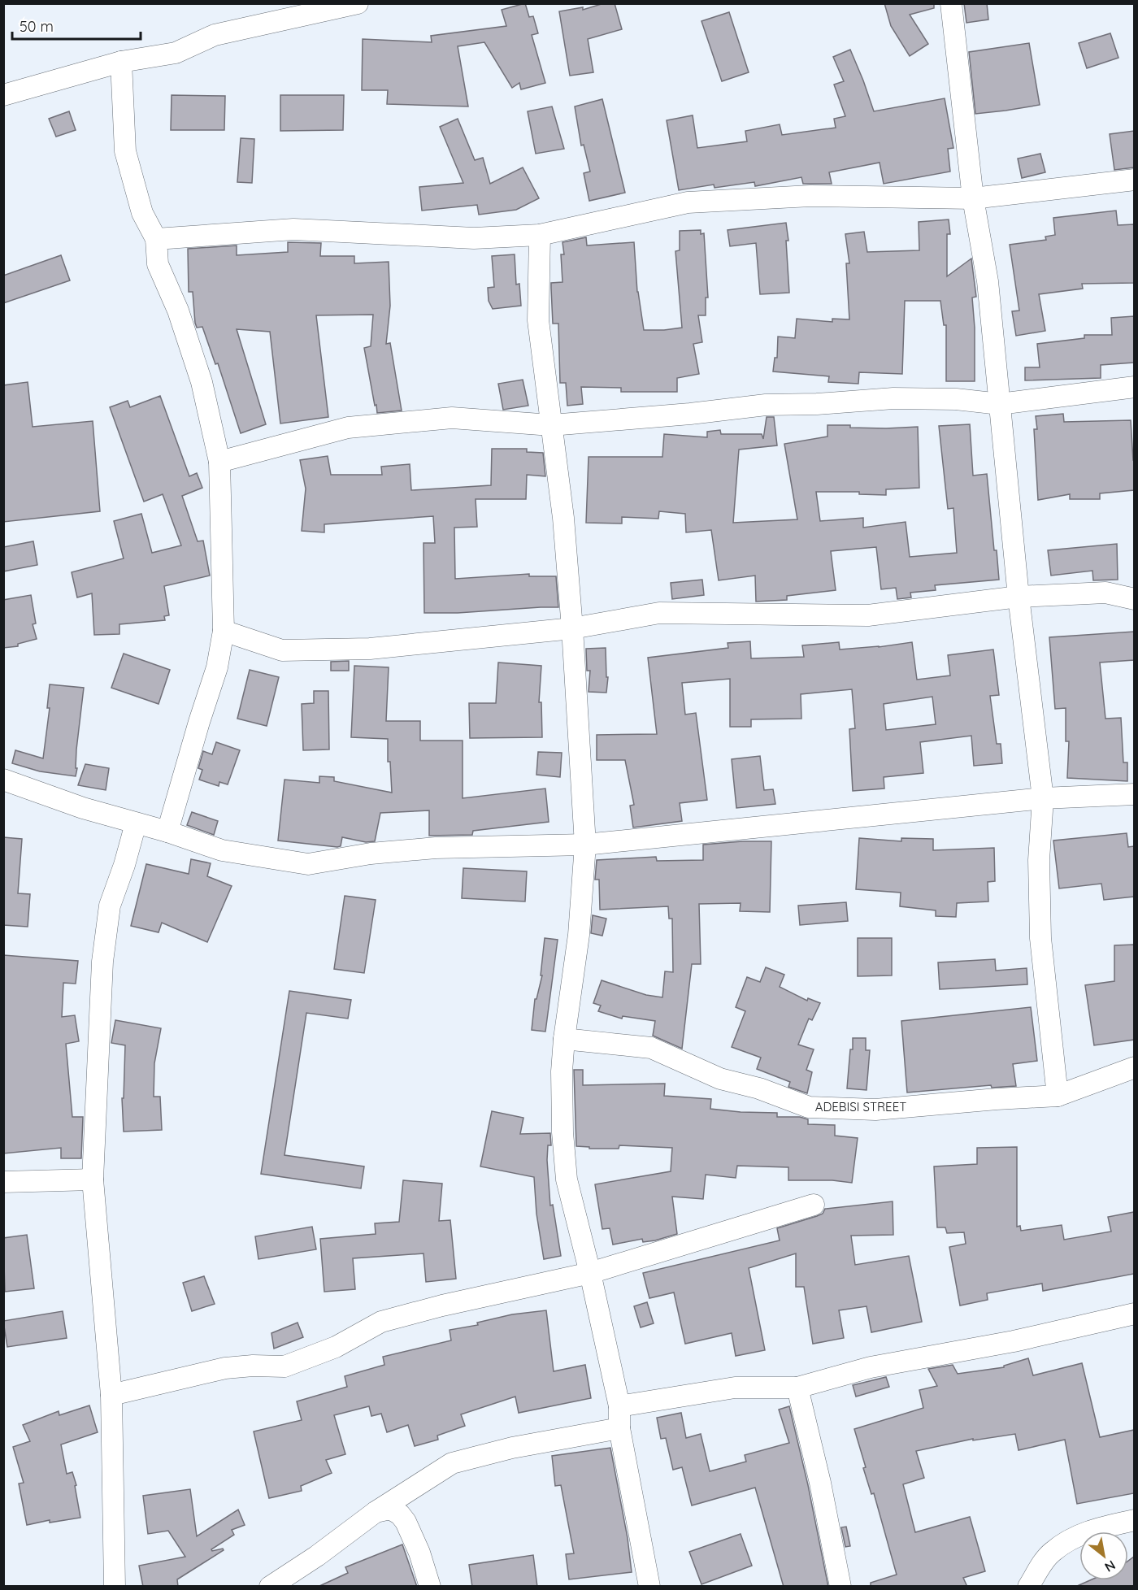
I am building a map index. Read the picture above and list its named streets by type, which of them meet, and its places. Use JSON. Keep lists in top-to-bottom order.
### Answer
{
  "streets": {
    "street": ["ADEBISI STREET"]
  },
  "scale_bar": "50 m",
  "north": "bottom right"
}
